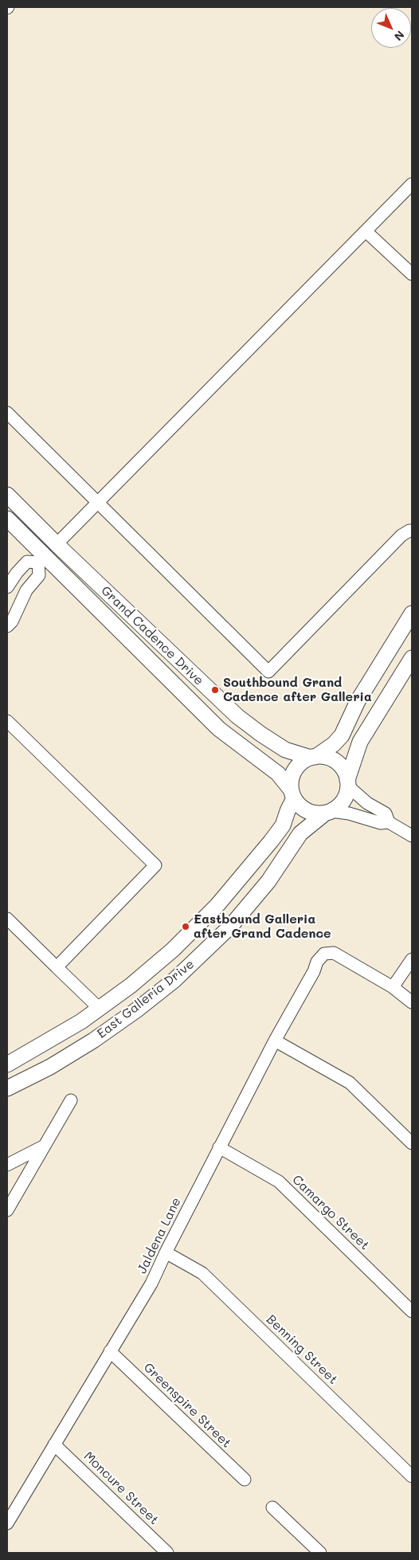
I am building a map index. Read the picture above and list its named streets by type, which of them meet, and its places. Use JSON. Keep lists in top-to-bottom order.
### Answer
{
  "streets": {
    "main road": ["Grand Cadence Drive", "East Galleria Drive"],
    "street": [
      "Camargo Street",
      "Jaldena Lane",
      "Benning Street",
      "Greenspire Street",
      "Moncure Street"
    ]
  },
  "crossings": [
    ["Grand Cadence Drive", "East Galleria Drive"],
    ["Camargo Street", "Jaldena Lane"],
    ["Jaldena Lane", "Benning Street"],
    ["Jaldena Lane", "Greenspire Street"],
    ["Jaldena Lane", "Moncure Street"]
  ],
  "places": ["Southbound Grand Cadence after Galleria", "Eastbound Galleria after Grand Cadence"],
  "north": "bottom right"
}
